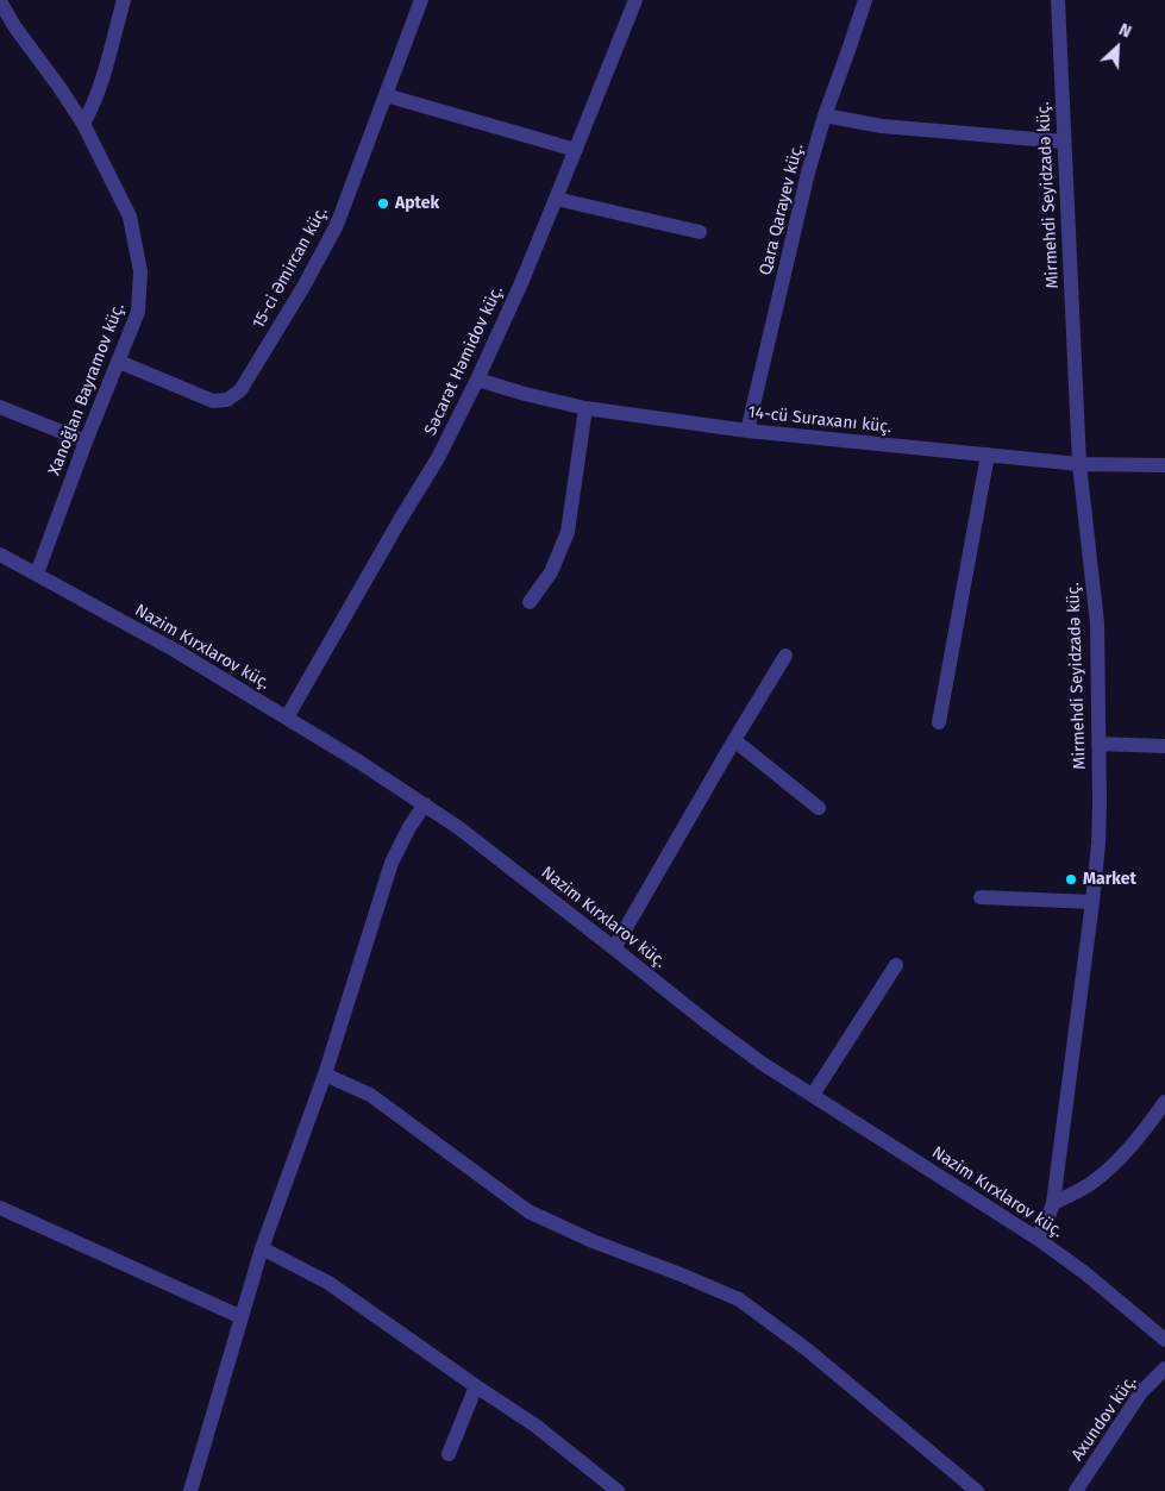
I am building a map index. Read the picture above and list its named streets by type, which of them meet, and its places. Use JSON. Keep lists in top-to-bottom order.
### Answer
{
  "streets": {
    "street": [
      "Mirmehdi Seyidzadə küç.",
      "Qara Qarayev küç.",
      "15-ci Əmircan küç.",
      "Səcarət Həmidov küç.",
      "Xanoğlan Bayramov küç.",
      "14-cü Suraxanı küç.",
      "Nazim Kırxlarov küç.",
      "Axundov küç."
    ]
  },
  "crossings": [
    ["Mirmehdi Seyidzadə küç.", "14-cü Suraxanı küç."],
    ["Mirmehdi Seyidzadə küç.", "Nazim Kırxlarov küç."],
    ["Qara Qarayev küç.", "14-cü Suraxanı küç."],
    ["15-ci Əmircan küç.", "Xanoğlan Bayramov küç."],
    ["Səcarət Həmidov küç.", "14-cü Suraxanı küç."],
    ["Səcarət Həmidov küç.", "Nazim Kırxlarov küç."],
    ["Xanoğlan Bayramov küç.", "Nazim Kırxlarov küç."]
  ],
  "places": ["Aptek", "Market"],
  "north": "top right"
}
